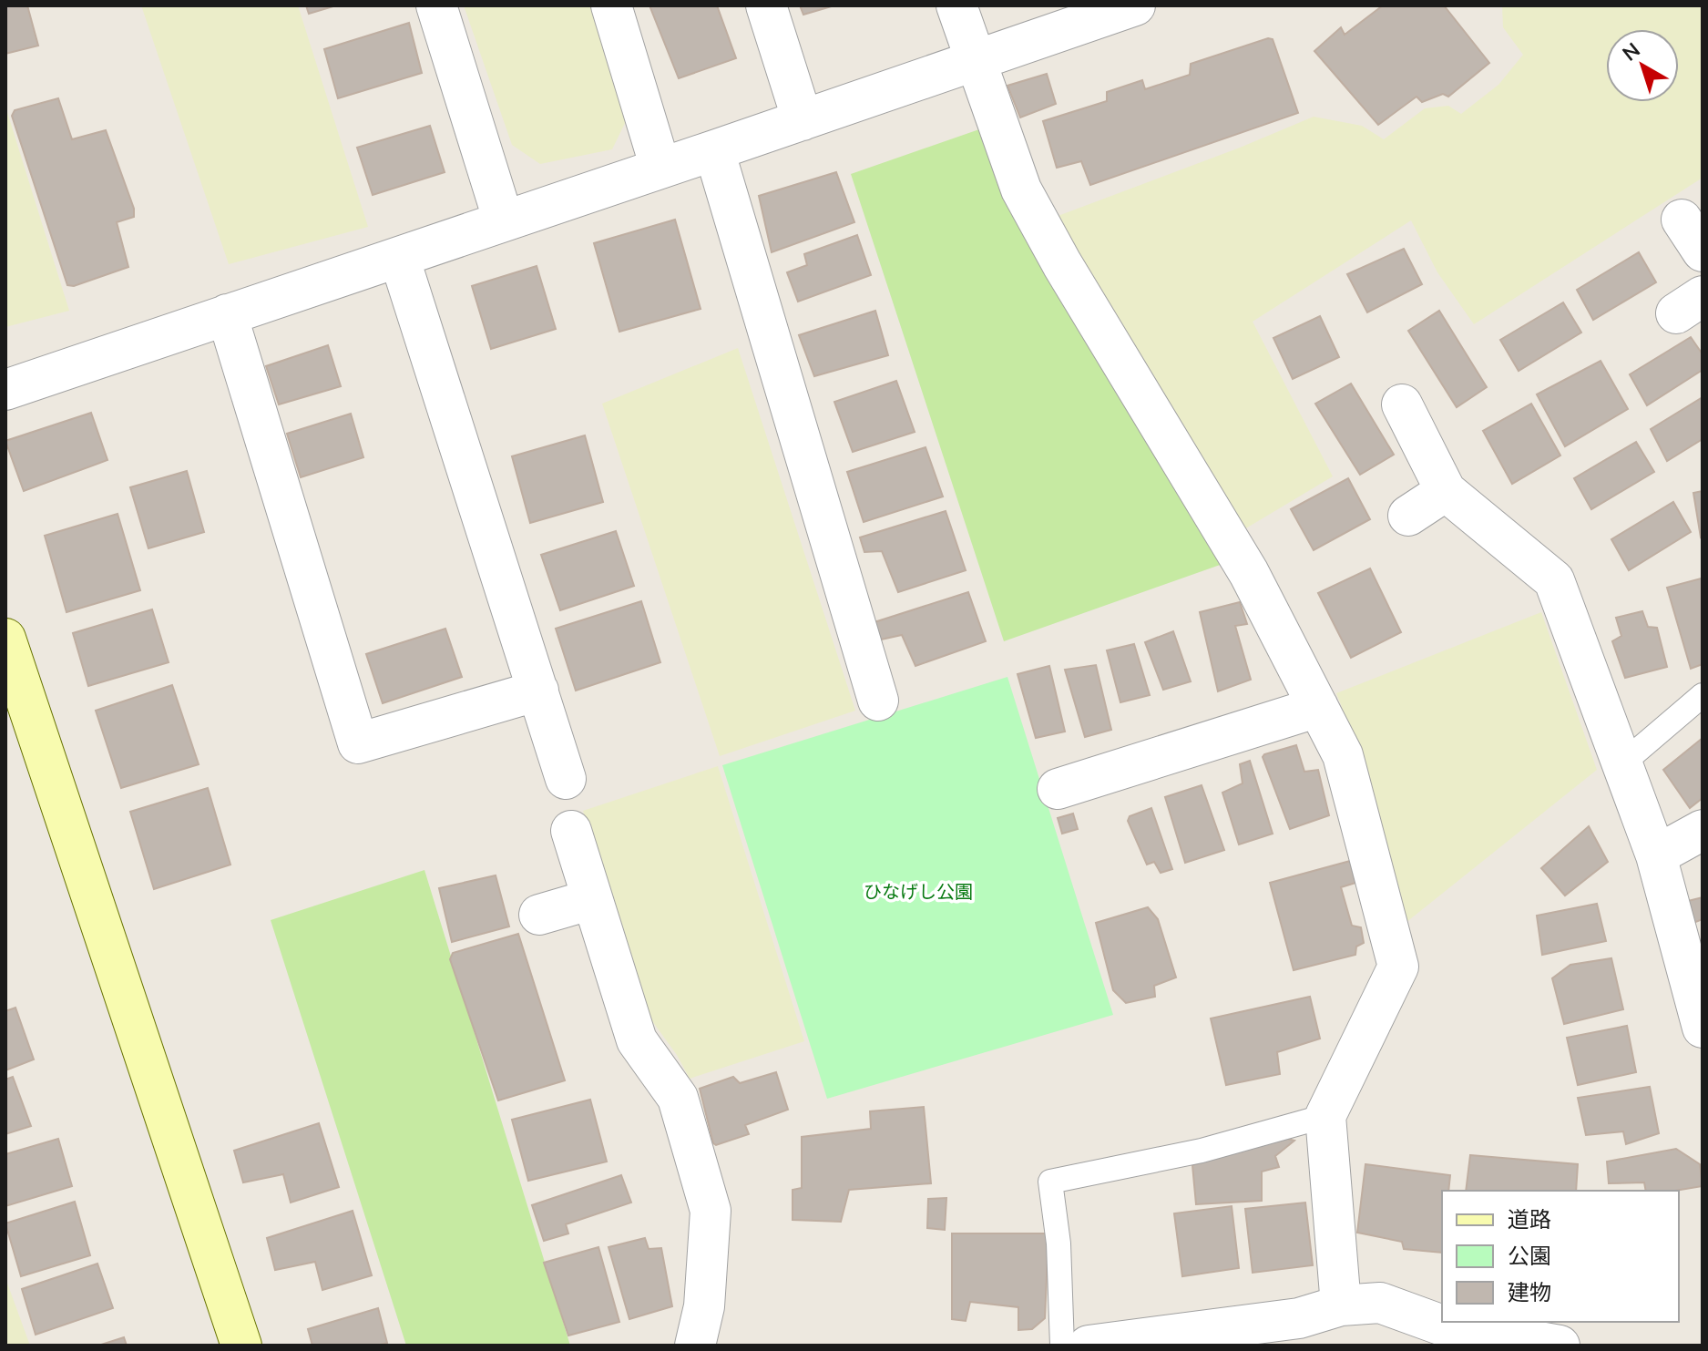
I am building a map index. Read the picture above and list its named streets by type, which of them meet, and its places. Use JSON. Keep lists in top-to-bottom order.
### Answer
{
  "parks": ["ひなげし公園"],
  "legend": ["道路", "公園", "建物"],
  "north": "top left"
}
